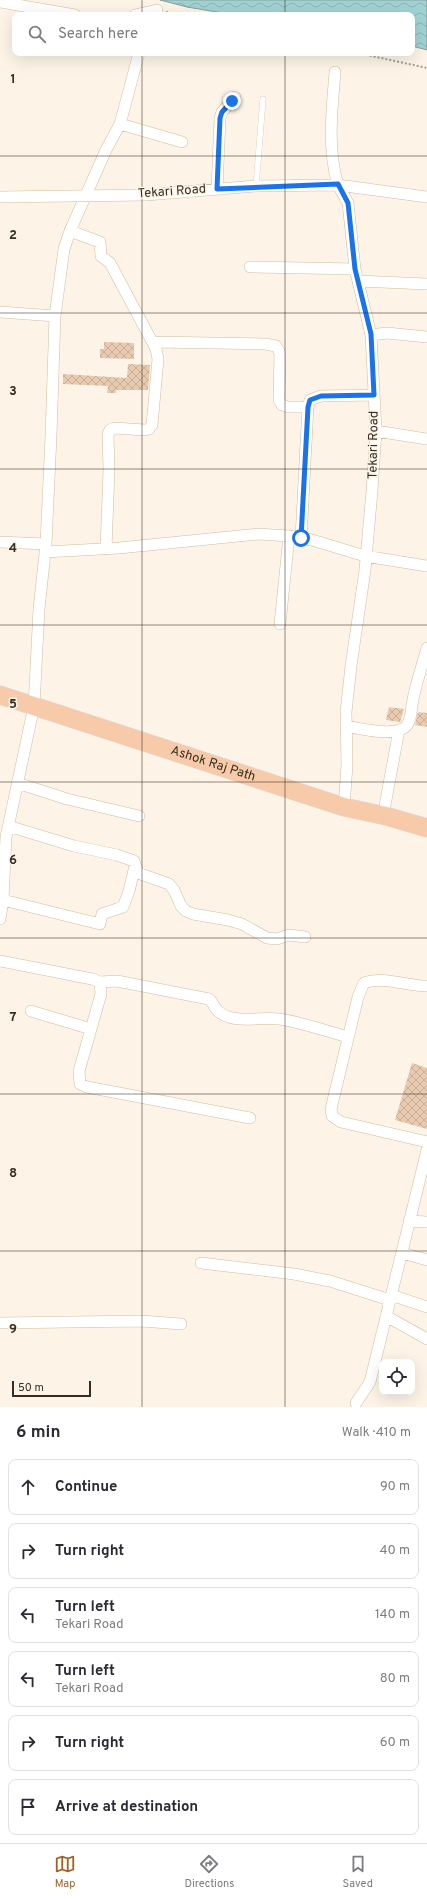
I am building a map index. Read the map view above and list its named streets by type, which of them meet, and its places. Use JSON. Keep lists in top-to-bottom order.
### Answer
{
  "streets": {
    "main road": ["Ashok Raj Path"],
    "street": ["Tekari Road"]
  },
  "crossings": [
    ["Tekari Road", "Ashok Raj Path"]
  ],
  "scale_bar": "50 m",
  "page": {
    "search": "Search here",
    "scale": "50 m",
    "heading": ["6 min", "Walk · 410 m"],
    "list": [
      ["Continue", "90 m"],
      ["Turn right", "40 m"],
      ["Turn left", "Tekari Road", "140 m"],
      ["Turn left", "Tekari Road", "80 m"],
      ["Turn right", "60 m"],
      "Arrive at destination"
    ],
    "nav": ["Map", "Directions", "Saved"]
  },
  "grid": {
    "rows": [
      "1",
      "2",
      "3",
      "4",
      "5",
      "6",
      "7",
      "8",
      "9"
    ]
  }
}
